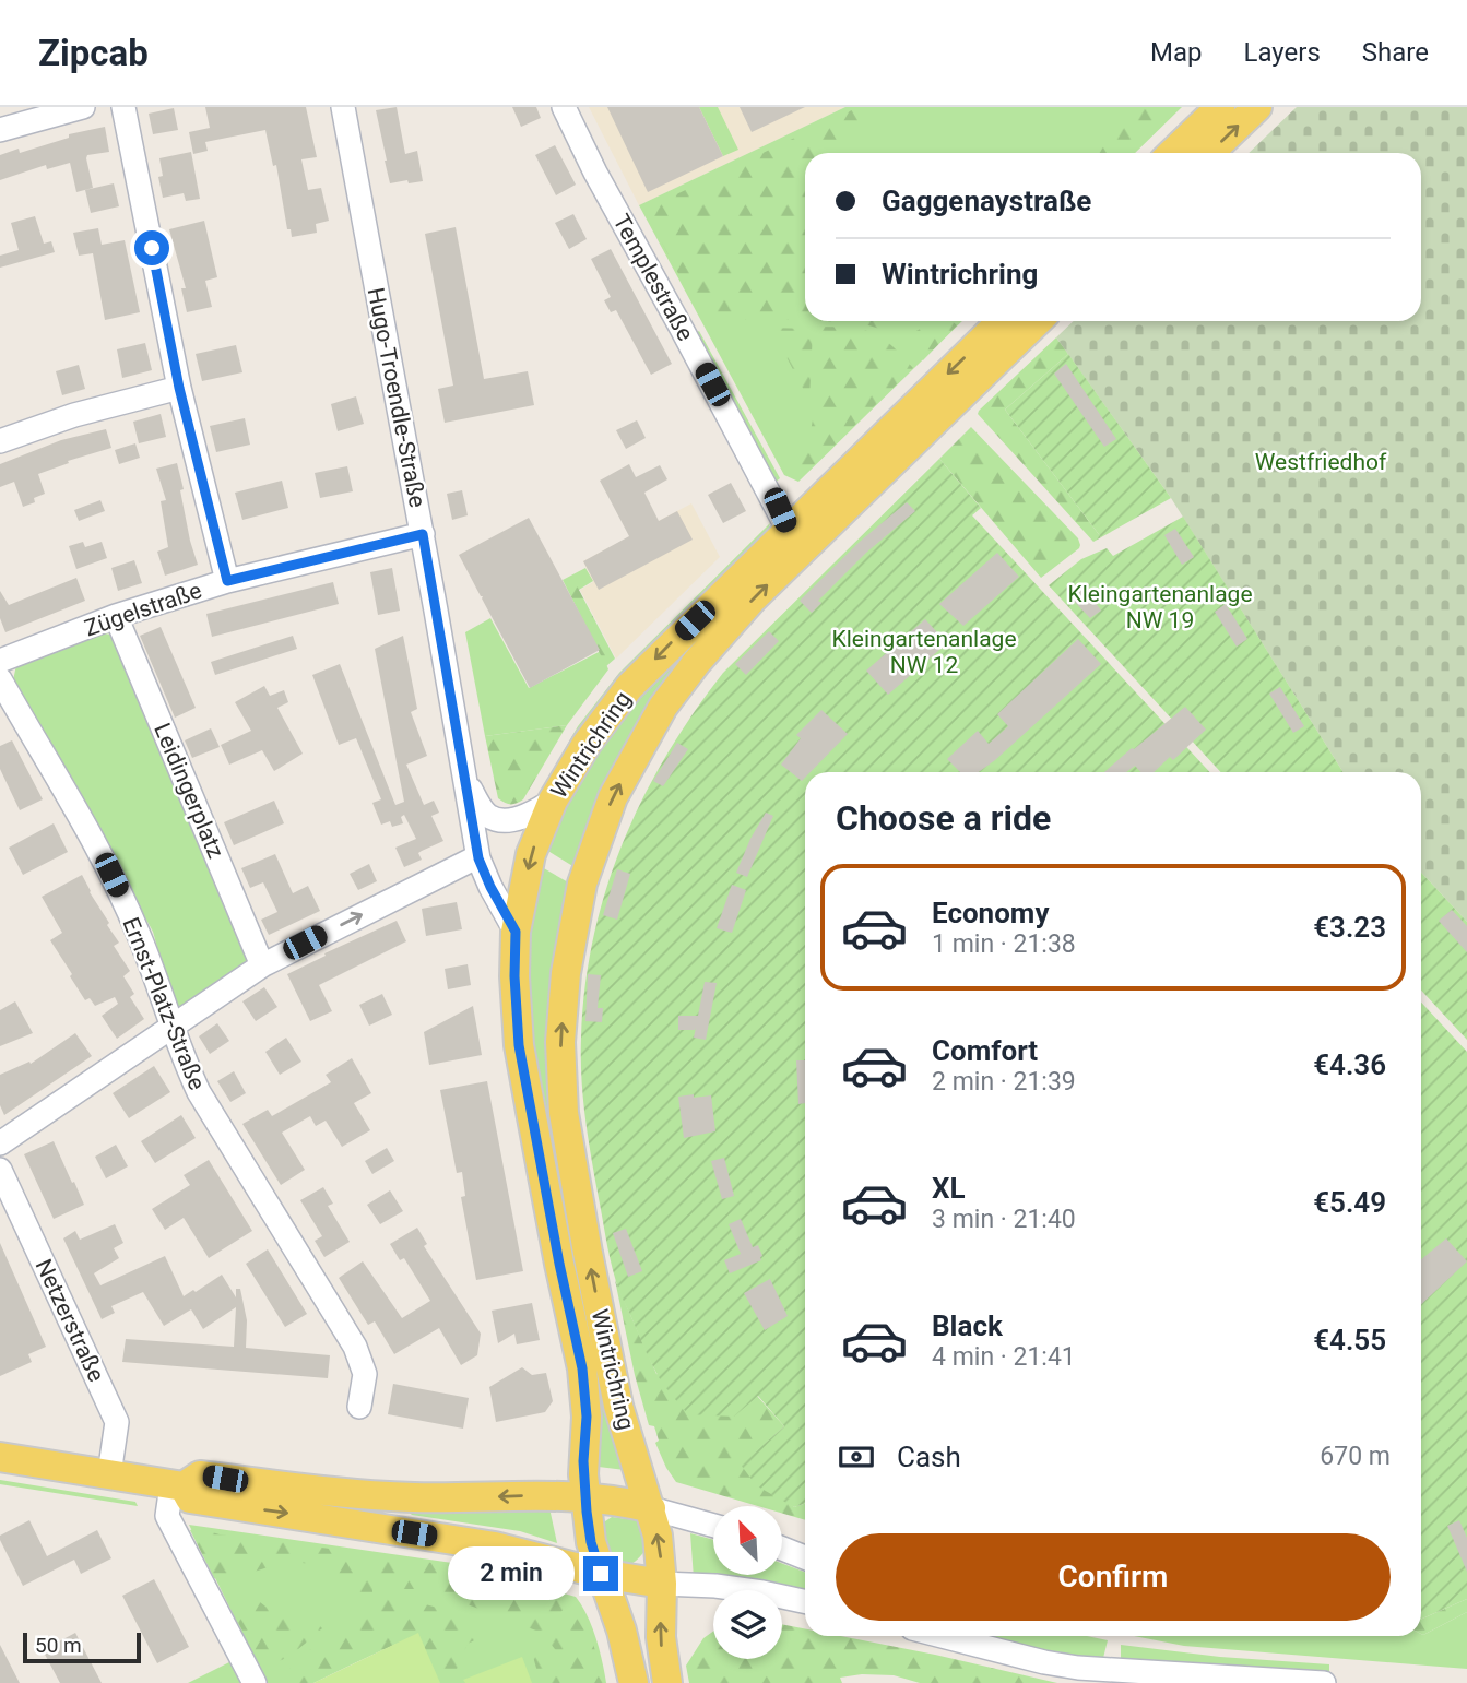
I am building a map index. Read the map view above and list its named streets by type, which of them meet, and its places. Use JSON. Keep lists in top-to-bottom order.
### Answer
{
  "streets": {
    "main road": ["Wintrichring"],
    "street": [
      "Templestraße",
      "Hugo-Troendle-Straße",
      "Zügelstraße",
      "Leidingerplatz",
      "Ernst-Platz-Straße",
      "Netzerstraße"
    ]
  },
  "crossings": [
    ["Templestraße", "Wintrichring"],
    ["Hugo-Troendle-Straße", "Zügelstraße"],
    ["Hugo-Troendle-Straße", "Wintrichring"],
    ["Zügelstraße", "Leidingerplatz"]
  ],
  "parks": ["Westfriedhof", "Kleingartenanlage NW 19", "Kleingartenanlage NW 12"],
  "scale_bar": "50 m",
  "north": "top left",
  "page": {
    "header": "Zipcab",
    "nav": ["Map", "Layers", "Share"],
    "banner": ["Gaggenaystraße", "Wintrichring"],
    "heading": "Choose a ride",
    "list": [
      {
        "name": "Economy",
        "note": "1 min · 21:38",
        "value": "€3.23"
      },
      {
        "name": "Comfort",
        "note": "2 min · 21:39",
        "value": "€4.36"
      },
      {
        "name": "XL",
        "note": "3 min · 21:40",
        "value": "€5.49"
      },
      {
        "name": "Black",
        "note": "4 min · 21:41",
        "value": "€4.55"
      }
    ],
    "pay": ["Cash", "670 m"],
    "buttons": "Confirm",
    "bubble": "2 min",
    "scale": "50 m"
  }
}
